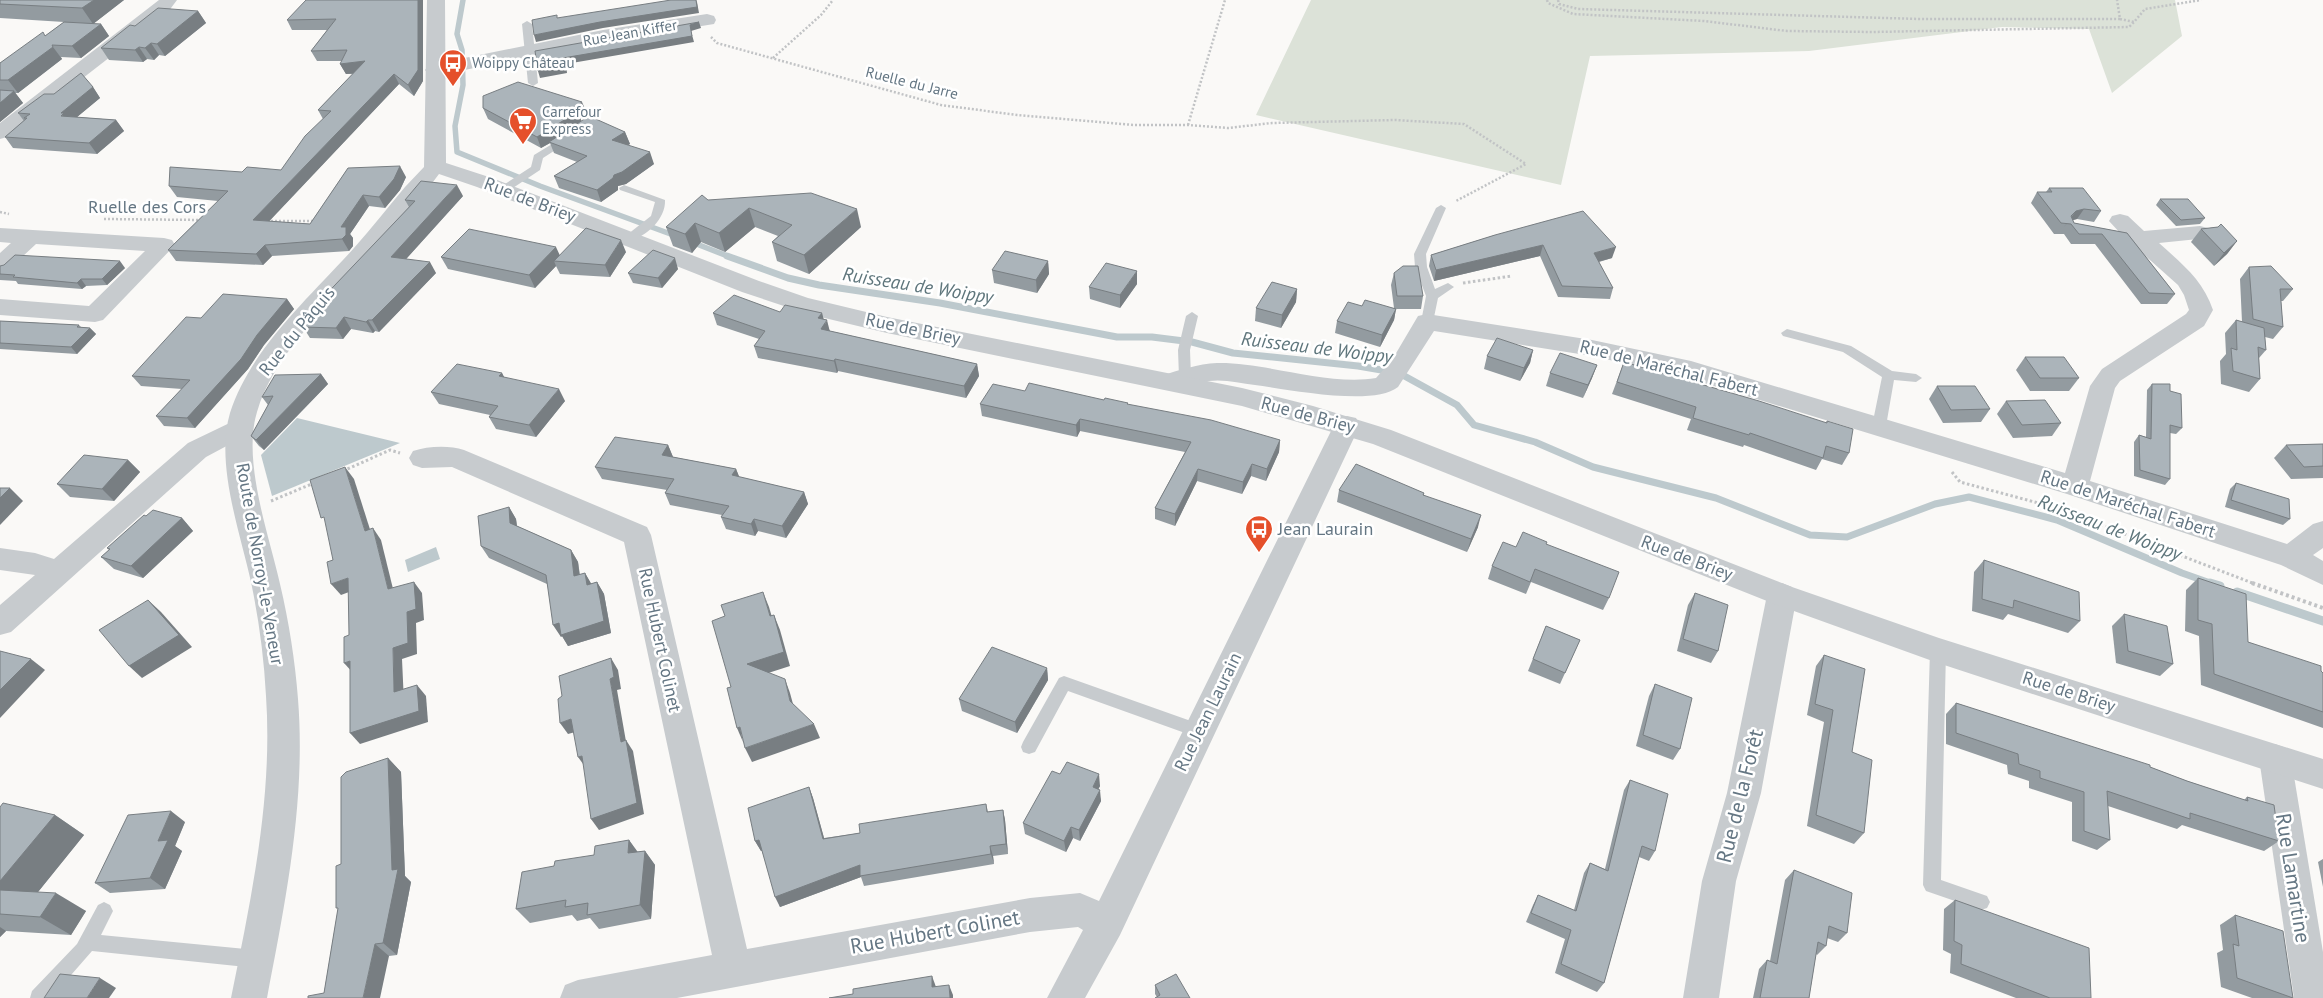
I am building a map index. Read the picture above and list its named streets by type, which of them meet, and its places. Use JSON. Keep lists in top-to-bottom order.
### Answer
{
  "streets": {
    "street": [
      "Rue Jean Kiffer",
      "Rue de Briey",
      "Rue du Pâquis",
      "Rue de Maréchal Fabert",
      "Route de Norroy-le-Veneur",
      "Rue Hubert Colinet",
      "Rue Jean Laurain",
      "Rue de la Forêt",
      "Rue Lamartine"
    ],
    "path": ["Ruelle du Jarre", "Ruelle des Cors"]
  },
  "crossings": [
    ["Rue de Briey", "Rue du Pâquis"],
    ["Rue de Briey", "Rue Jean Laurain"],
    ["Rue de Briey", "Rue de la Forêt"],
    ["Rue de Briey", "Rue Lamartine"],
    ["Rue du Pâquis", "Route de Norroy-le-Veneur"],
    ["Rue Hubert Colinet", "Rue Jean Laurain"]
  ],
  "water": ["Ruisseau de Woippy"],
  "places": {
    "bus stop": ["Woippy Château", "Jean Laurain"],
    "supermarket": ["Carrefour Express"]
  }
}
